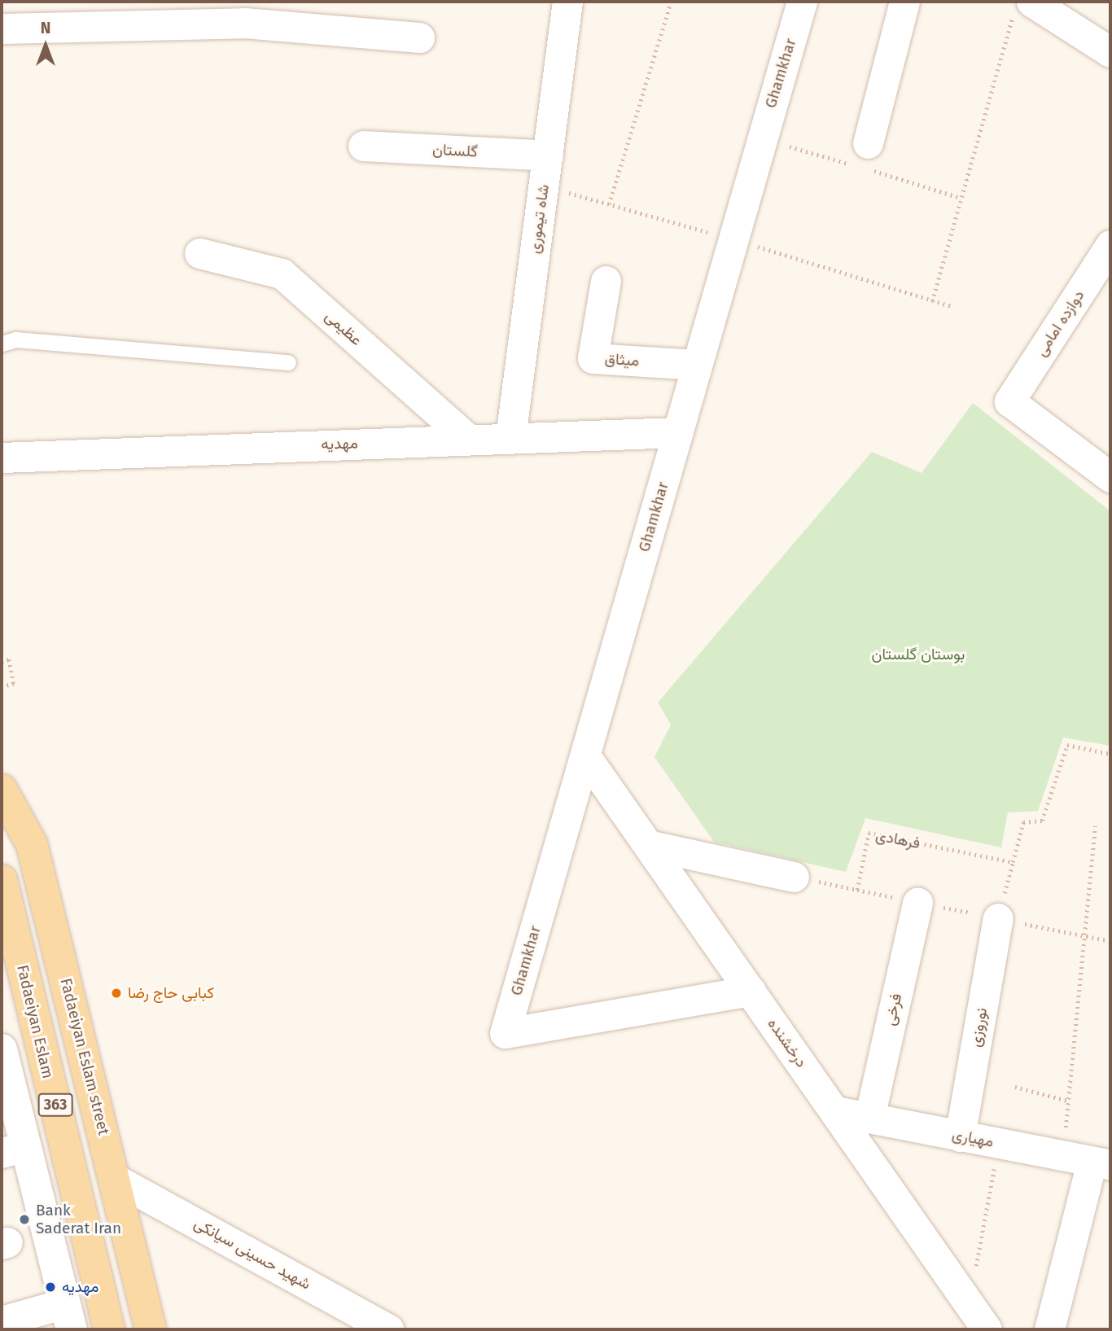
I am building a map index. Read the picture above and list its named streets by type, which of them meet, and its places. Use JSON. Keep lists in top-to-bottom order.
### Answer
{
  "streets": {
    "main road": ["Fadaeiyan Eslam", "Fadaeiyan Eslam street", "363"],
    "street": [
      "Ghamkhar",
      "گلستان",
      "شاه تیموری",
      "دوازده امامی",
      "عظیمی",
      "میثاق",
      "مهدیه",
      "فرخی",
      "نوروزی",
      "درخشنده",
      "مهیاری",
      "شهید حسینی سیانکی"
    ],
    "path": ["فرهادی"]
  },
  "crossings": [
    ["Ghamkhar", "میثاق"],
    ["Ghamkhar", "مهدیه"],
    ["Ghamkhar", "درخشنده"],
    ["گلستان", "شاه تیموری"],
    ["شاه تیموری", "مهدیه"],
    ["عظیمی", "مهدیه"],
    ["فرخی", "مهیاری"],
    ["نوروزی", "مهیاری"],
    ["درخشنده", "مهیاری"],
    ["Fadaeiyan Eslam street", "شهید حسینی سیانکی"]
  ],
  "parks": ["بوستان گلستان"],
  "places": ["کبابی حاج رضا", "Bank Saderat Iran", "مهدیه"],
  "north": "top"
}
